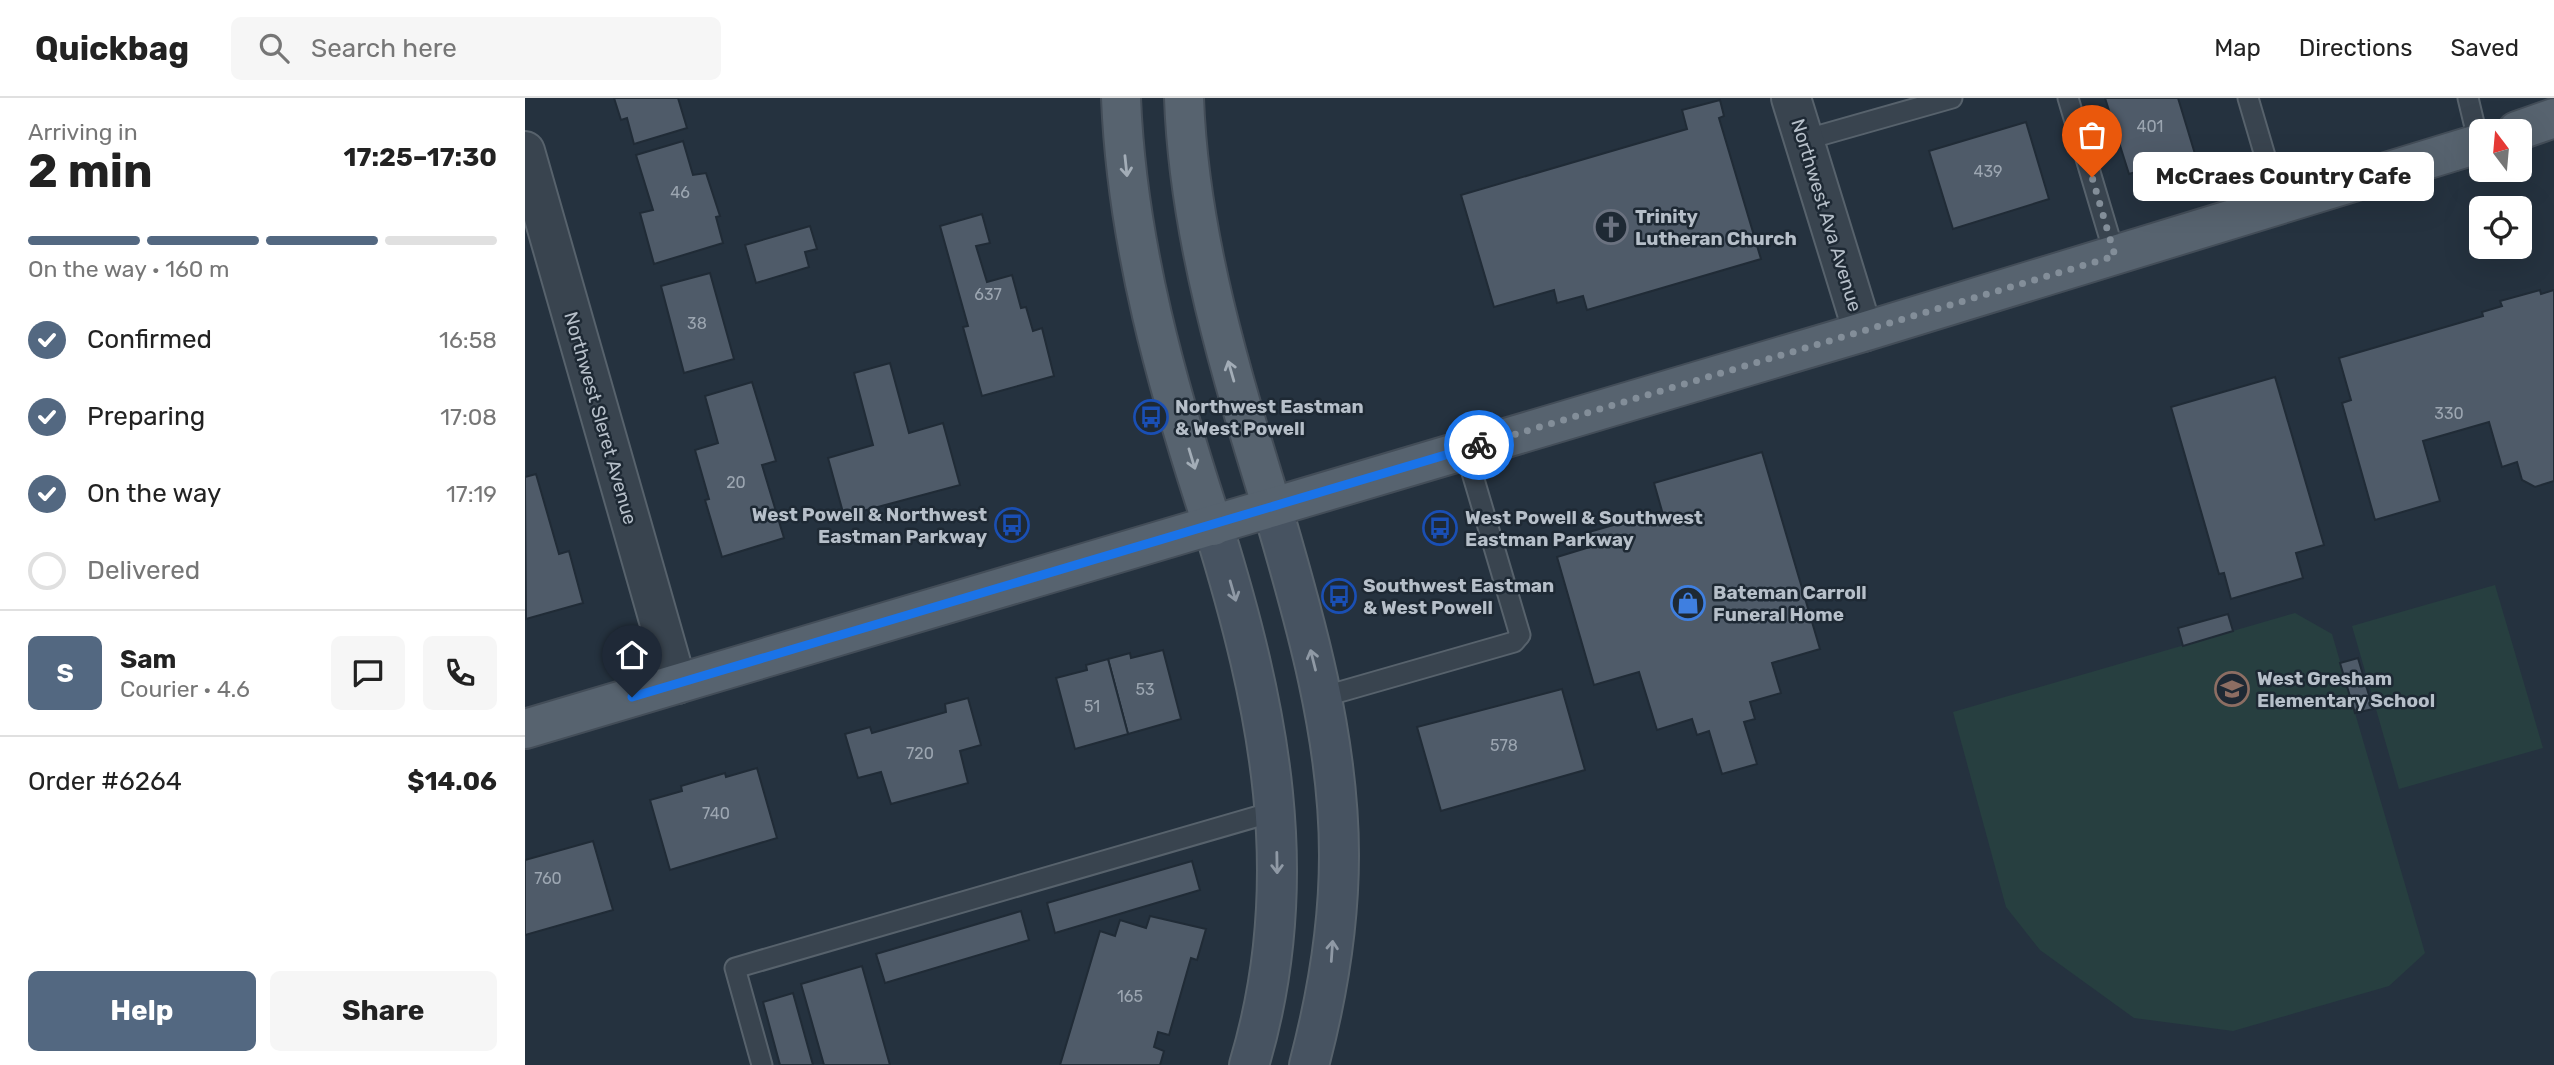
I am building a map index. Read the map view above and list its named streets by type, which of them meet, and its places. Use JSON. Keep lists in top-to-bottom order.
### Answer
{
  "streets": {
    "street": ["Northwest Ava Avenue", "Northwest Sleret Avenue"]
  },
  "places": {
    "other": ["McCraes Country Cafe"],
    "church": ["Trinity Lutheran Church"],
    "bus stop": [
      "Northwest Eastman & West Powell",
      "West Powell & Northwest Eastman Parkway",
      "West Powell & Southwest Eastman Parkway",
      "Southwest Eastman & West Powell"
    ],
    "shop": ["Bateman Carroll Funeral Home"],
    "school or university": ["West Gresham Elementary School"]
  },
  "house_numbers": [
    "401",
    "439",
    "46",
    "637",
    "38",
    "330",
    "20",
    "53",
    "51",
    "578",
    "720",
    "740",
    "760",
    "165"
  ],
  "north": "top",
  "page": {
    "header": "Quickbag",
    "search": "Search here",
    "nav": ["Map", "Directions", "Saved"],
    "heading": ["2 min", "Arriving in", "17:25–17:30"],
    "panel": [
      "Sam",
      "Courier · 4.6",
      "Order #6264",
      "$14.06"
    ],
    "bubble": "McCraes Country Cafe",
    "bar": "On the way · 160 m",
    "list": [
      ["Confirmed", "16:58"],
      ["Preparing", "17:08"],
      ["On the way", "17:19"],
      "Delivered"
    ],
    "round": "S",
    "buttons": ["Help", "Share"]
  }
}
